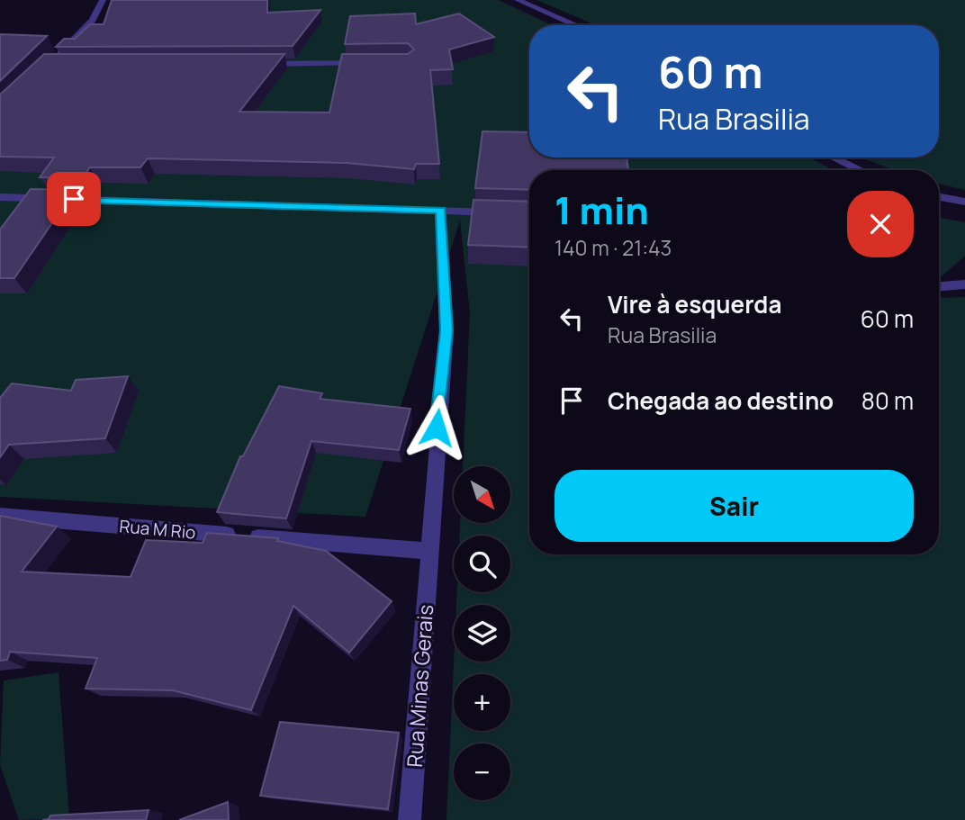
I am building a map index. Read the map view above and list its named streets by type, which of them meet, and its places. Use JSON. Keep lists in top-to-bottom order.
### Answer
{
  "streets": {
    "street": ["Rua M Rio", "Rua Minas Gerais"]
  },
  "crossings": [
    ["Rua M Rio", "Rua Minas Gerais"]
  ],
  "north": "bottom right",
  "page": {
    "turn": ["60 m", "Rua Brasilia"],
    "heading": ["1 min", "140 m · 21:43"],
    "list": [
      {
        "name": "Vire à esquerda",
        "note": "Rua Brasilia",
        "value": "60 m"
      },
      {
        "name": "Chegada ao destino",
        "value": "80 m"
      }
    ],
    "buttons": "Sair",
    "map_buttons": ["+", "−"]
  }
}
